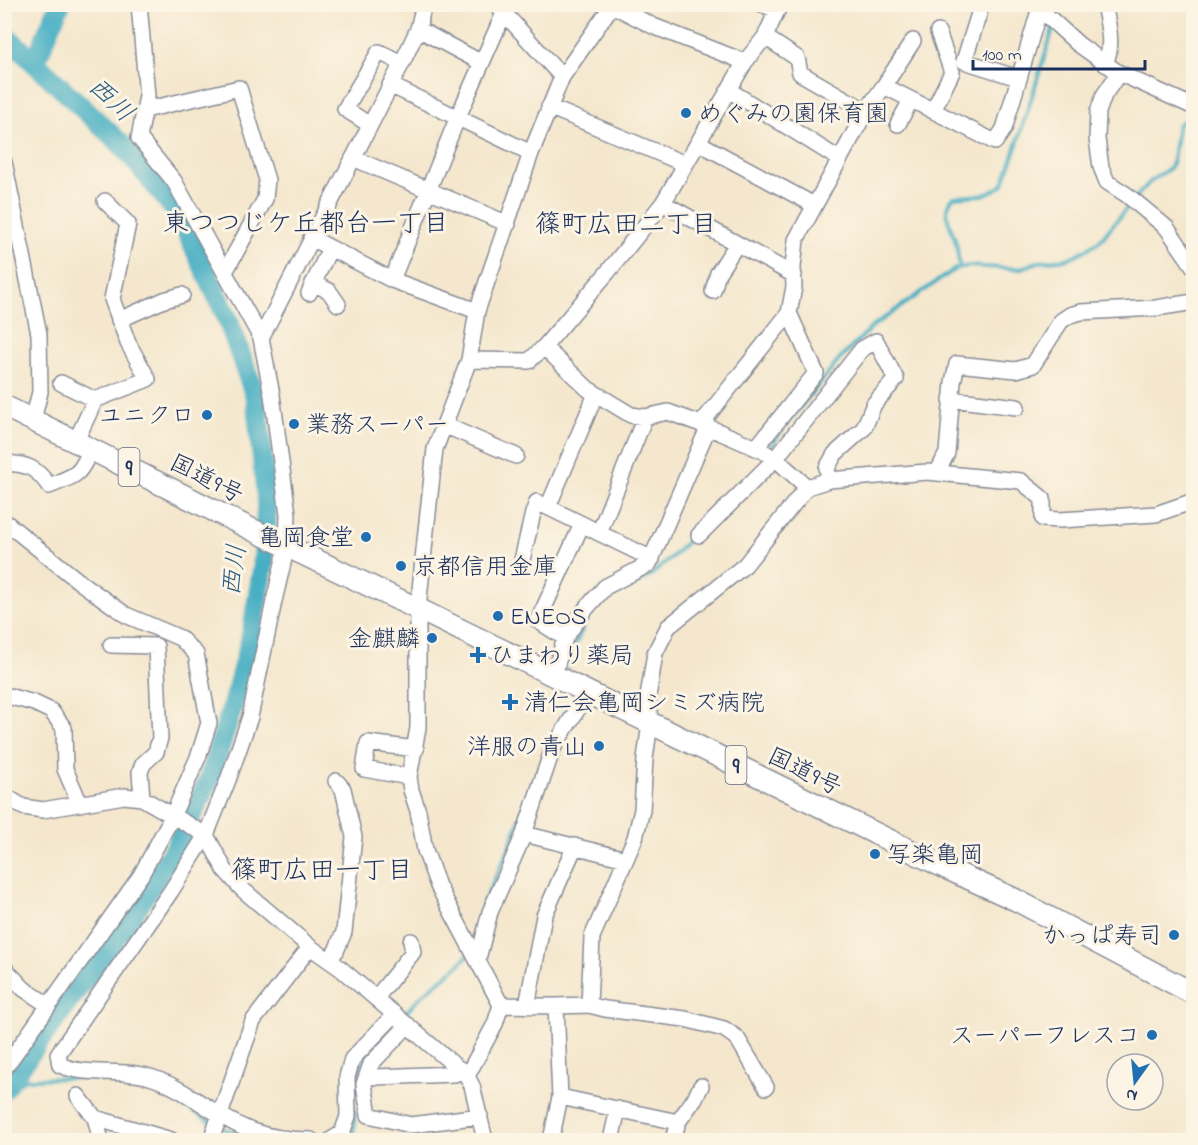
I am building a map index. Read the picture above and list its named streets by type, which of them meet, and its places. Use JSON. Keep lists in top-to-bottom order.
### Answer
{
  "streets": {
    "highway": ["9", "国道9号"]
  },
  "districts": ["東つつじケ丘都台一丁目", "篠町広田二丁目", "篠町広田一丁目"],
  "water": ["西川"],
  "places": {
    "other": [
      "めぐみの園保育園",
      "ユニクロ",
      "業務スーパー",
      "亀岡食堂",
      "京都信用金庫",
      "ENEOS",
      "金麒麟",
      "洋服の青山",
      "写楽亀岡",
      "かっぱ寿司",
      "スーパーフレスコ"
    ],
    "health": ["ひまわり薬局", "清仁会亀岡シミズ病院"]
  },
  "scale_bar": "100 m",
  "north": "bottom"
}
